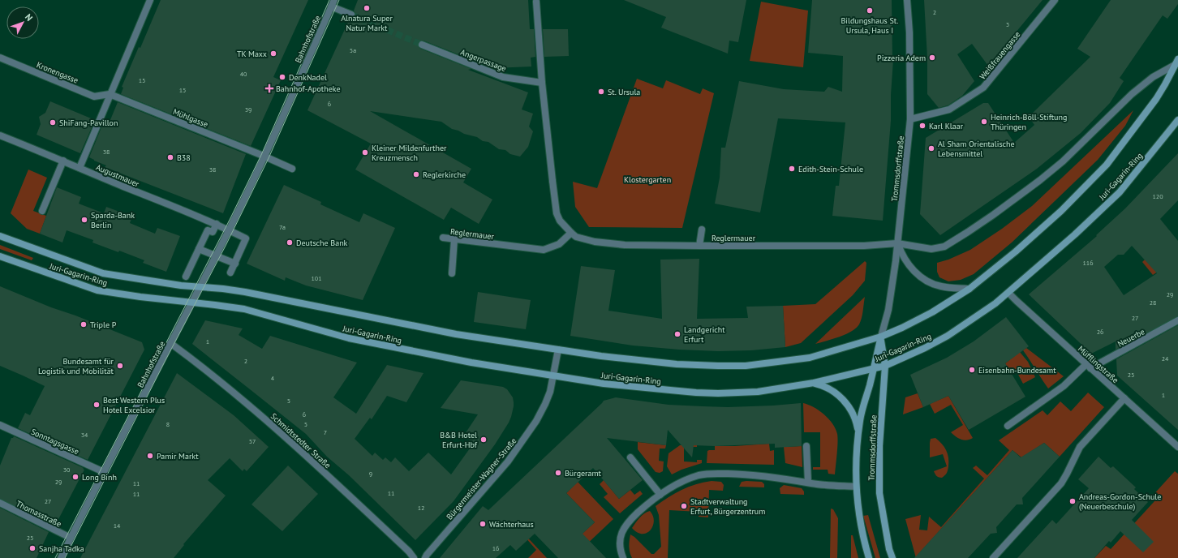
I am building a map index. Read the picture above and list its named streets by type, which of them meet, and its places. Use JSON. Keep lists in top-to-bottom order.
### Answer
{
  "streets": {
    "street": [
      "Bahnhofstraße",
      "Weißfrauengasse",
      "Angerpassage",
      "Kronengasse",
      "Mühlgasse",
      "Trommsdorffstraße",
      "Augustmauer",
      "Juri-Gagarin-Ring",
      "Reglermauer",
      "Neuerbe",
      "Müfflingstraße",
      "Schmidtstedter Straße",
      "Sonntagsgasse",
      "Bürgermeister-Wagner-Straße",
      "Thomasstraße"
    ]
  },
  "crossings": [
    ["Bahnhofstraße", "Mühlgasse"],
    ["Bahnhofstraße", "Augustmauer"],
    ["Bahnhofstraße", "Juri-Gagarin-Ring"],
    ["Bahnhofstraße", "Schmidtstedter Straße"],
    ["Bahnhofstraße", "Sonntagsgasse"],
    ["Bahnhofstraße", "Thomasstraße"],
    ["Weißfrauengasse", "Trommsdorffstraße"],
    ["Angerpassage", "Reglermauer"],
    ["Kronengasse", "Mühlgasse"],
    ["Trommsdorffstraße", "Juri-Gagarin-Ring"],
    ["Trommsdorffstraße", "Reglermauer"],
    ["Juri-Gagarin-Ring", "Reglermauer"],
    ["Juri-Gagarin-Ring", "Müfflingstraße"],
    ["Juri-Gagarin-Ring", "Bürgermeister-Wagner-Straße"],
    ["Neuerbe", "Müfflingstraße"]
  ],
  "parks": ["Klostergarten"],
  "places": {
    "other": [
      "Alnatura Super Natur Markt",
      "Bildungshaus St. Ursula, Haus I",
      "TK Maxx",
      "Pizzeria Adem",
      "DenkNadel",
      "St. Ursula",
      "Heinrich-Böll-Stiftung Thüringen",
      "ShiFang-Pavillon",
      "Karl Klaar",
      "Al Sham Orientalische Lebensmittel",
      "Kleiner Mildenfurther Kreuzmensch",
      "B38",
      "Edith-Stein-Schule",
      "Reglerkirche",
      "Sparda-Bank Berlin",
      "Deutsche Bank",
      "Triple P",
      "Landgericht Erfurt",
      "Bundesamt für Logistik und Mobilität",
      "Eisenbahn-Bundesamt",
      "Best Western Plus Hotel Excelsior",
      "B&B Hotel Erfurt-Hbf",
      "Pamir Markt",
      "Bürgeramt",
      "Long Binh",
      "Andreas-Gordon-Schule (Neuerbeschule)",
      "Stadtverwaltung Erfurt, Bürgerzentrum",
      "Wächterhaus",
      "Sanjha Tadka"
    ],
    "health": ["Bahnhof-Apotheke"]
  },
  "house_numbers": [
    "2",
    "3",
    "5a",
    "40",
    "15",
    "15",
    "6",
    "39",
    "38",
    "38",
    "120",
    "7a",
    "116",
    "101",
    "29",
    "28",
    "27",
    "26",
    "1",
    "24",
    "2",
    "25",
    "4",
    "1",
    "5",
    "6",
    "8",
    "5",
    "7",
    "34",
    "57",
    "30",
    "9",
    "29",
    "11",
    "11",
    "11",
    "27",
    "12",
    "14",
    "25",
    "16"
  ],
  "north": "top right"
}
